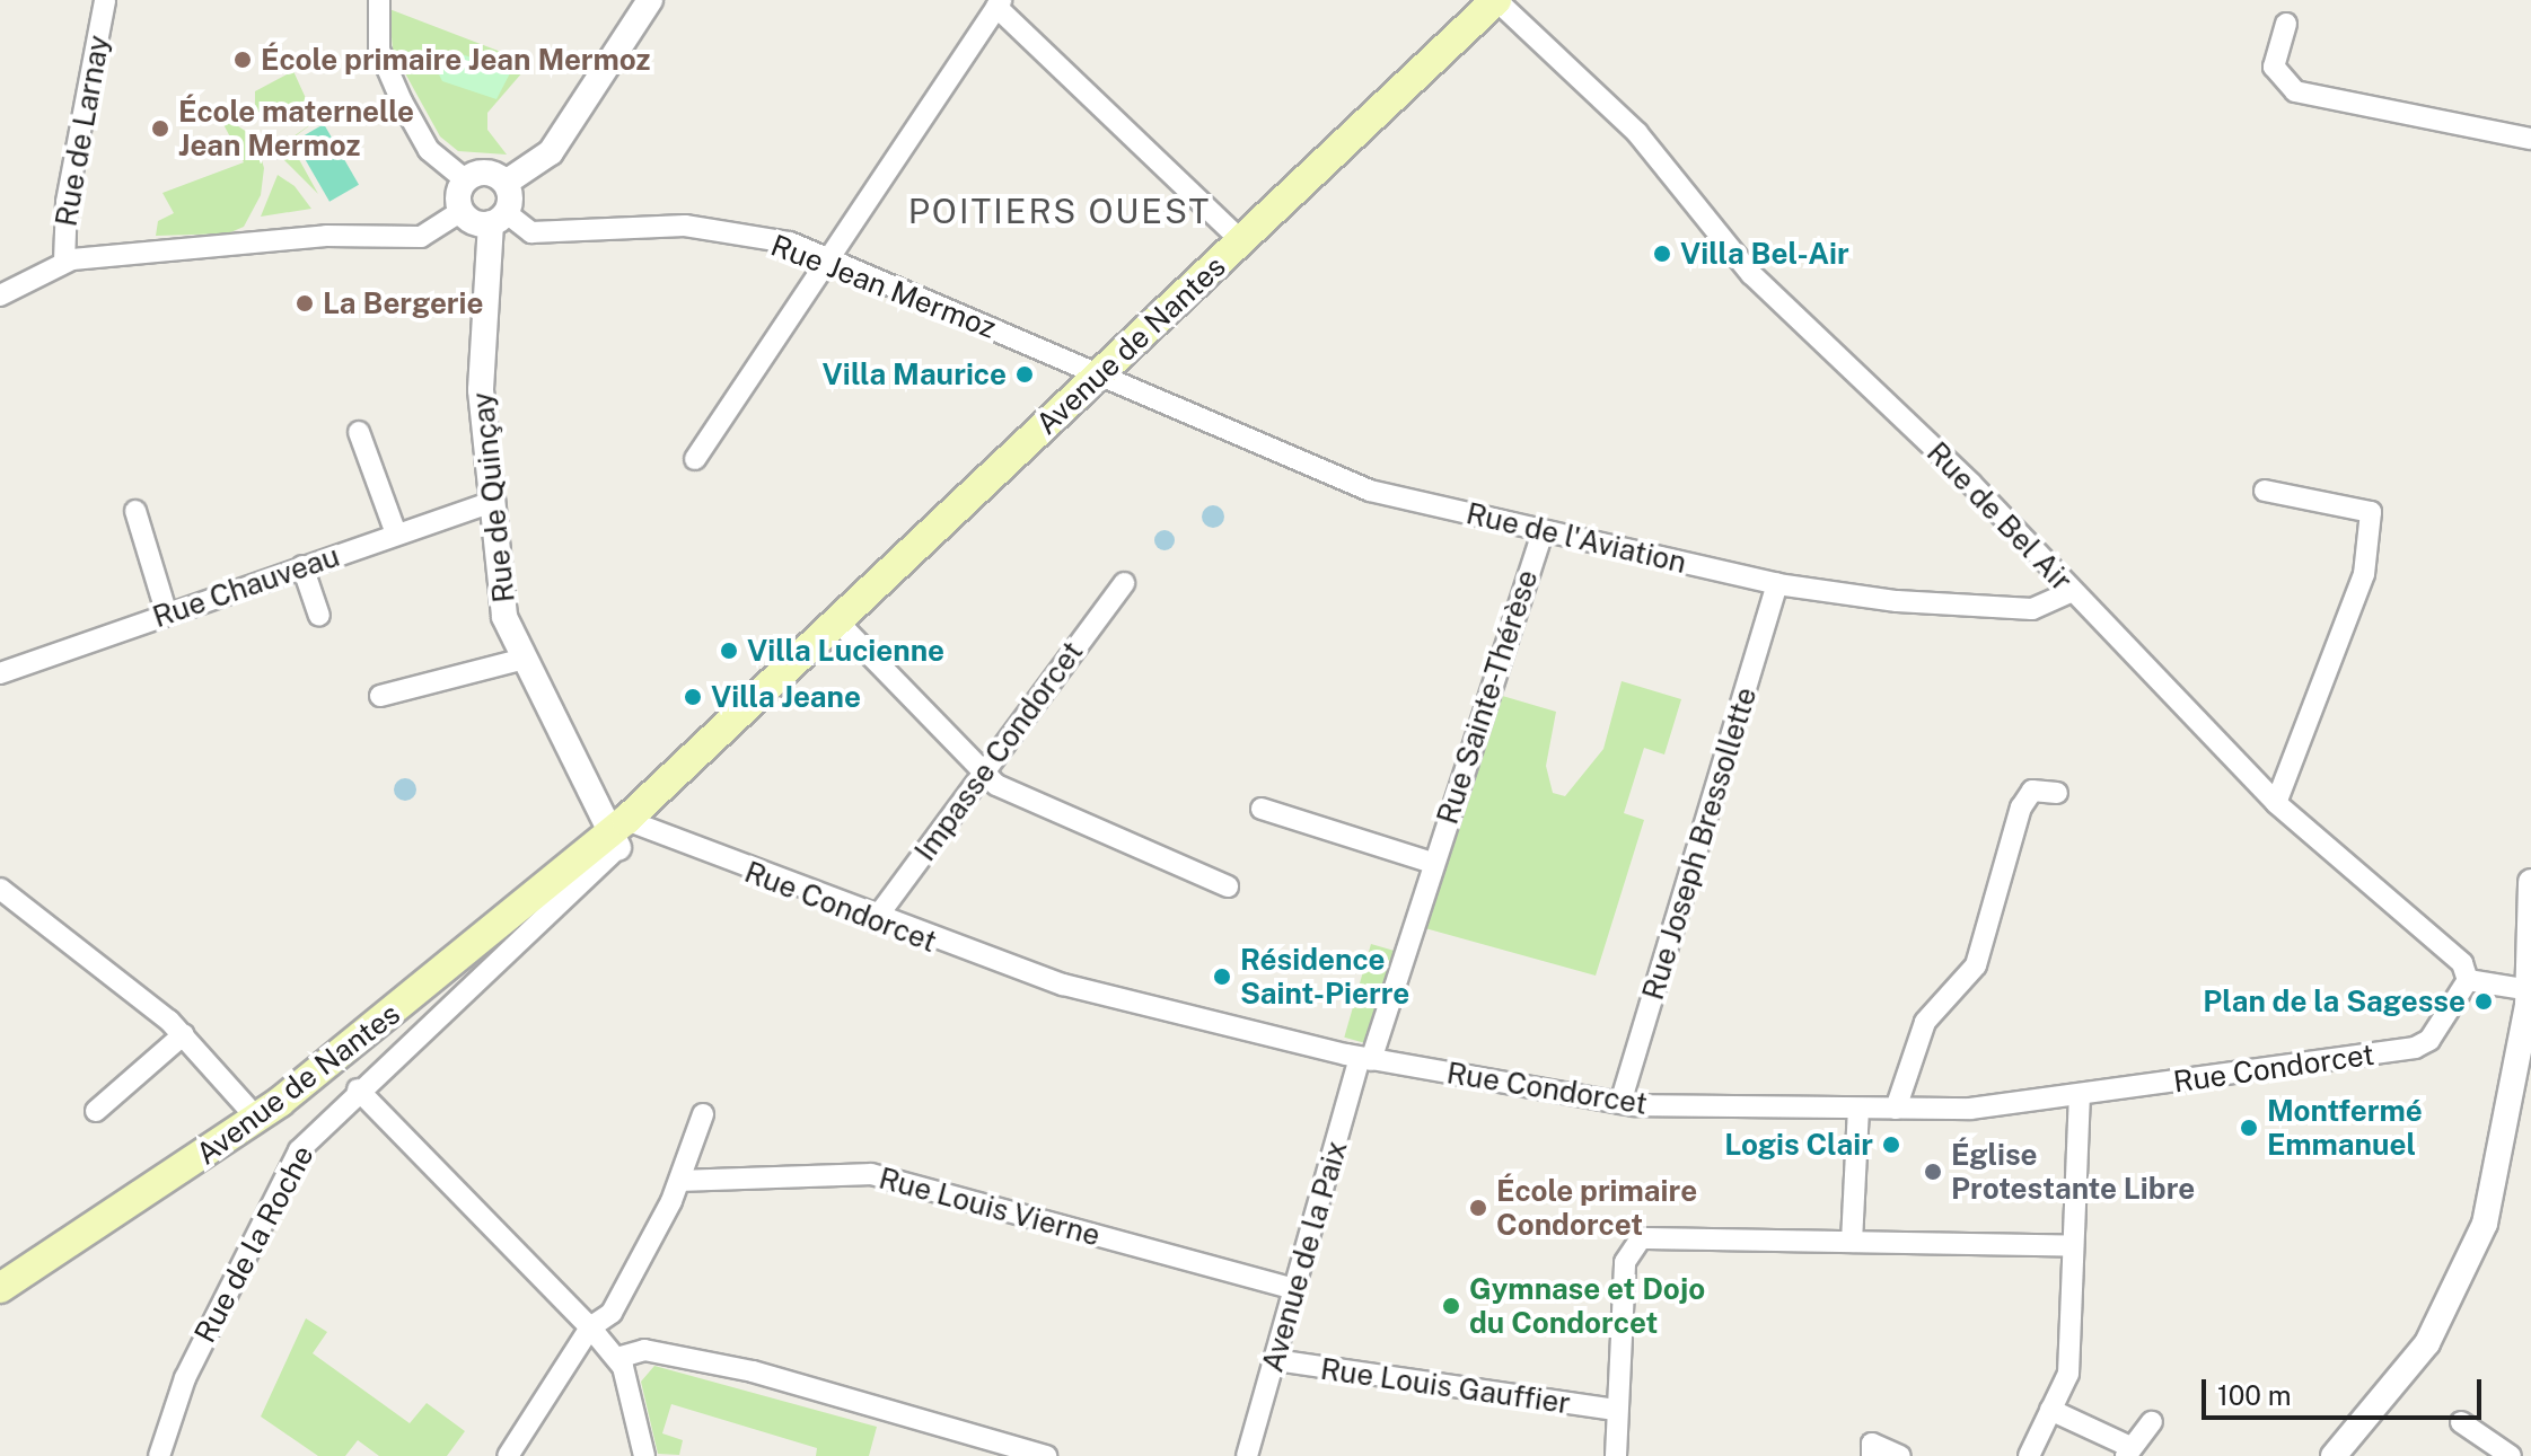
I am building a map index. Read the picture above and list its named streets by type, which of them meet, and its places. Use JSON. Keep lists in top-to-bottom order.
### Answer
{
  "streets": {
    "main road": ["Avenue de Nantes"],
    "street": [
      "Rue de Larnay",
      "Rue Jean Mermoz",
      "Rue de Quinçay",
      "Rue de Bel Air",
      "Rue de l'Aviation",
      "Rue Chauveau",
      "Rue Sainte-Thérèse",
      "Impasse Condorcet",
      "Rue Joseph Bressollette",
      "Rue Condorcet",
      "Rue Louis Vierne",
      "Rue de la Roche",
      "Avenue de la Paix",
      "Rue Louis Gauffier"
    ]
  },
  "crossings": [
    ["Rue Jean Mermoz", "Avenue de Nantes"],
    ["Rue Jean Mermoz", "Rue de Quinçay"],
    ["Rue Jean Mermoz", "Rue de l'Aviation"],
    ["Avenue de Nantes", "Rue de Quinçay"],
    ["Avenue de Nantes", "Rue de Bel Air"],
    ["Avenue de Nantes", "Rue de l'Aviation"],
    ["Avenue de Nantes", "Rue Condorcet"],
    ["Avenue de Nantes", "Rue de la Roche"],
    ["Rue de Quinçay", "Rue Chauveau"],
    ["Rue de Quinçay", "Rue Condorcet"],
    ["Rue de Quinçay", "Rue de la Roche"],
    ["Rue de Bel Air", "Rue de l'Aviation"],
    ["Rue de Bel Air", "Rue Condorcet"],
    ["Rue de l'Aviation", "Rue Sainte-Thérèse"],
    ["Rue de l'Aviation", "Rue Joseph Bressollette"],
    ["Rue Sainte-Thérèse", "Rue Condorcet"],
    ["Rue Sainte-Thérèse", "Avenue de la Paix"],
    ["Impasse Condorcet", "Rue Condorcet"],
    ["Rue Joseph Bressollette", "Rue Condorcet"],
    ["Rue Condorcet", "Rue de la Roche"],
    ["Rue Condorcet", "Avenue de la Paix"],
    ["Rue Louis Vierne", "Avenue de la Paix"],
    ["Avenue de la Paix", "Rue Louis Gauffier"]
  ],
  "districts": ["POITIERS OUEST"],
  "places": [
    "École primaire Jean Mermoz",
    "École maternelle Jean Mermoz",
    "Villa Bel-Air",
    "La Bergerie",
    "Villa Maurice",
    "Villa Lucienne",
    "Villa Jeane",
    "Résidence Saint-Pierre",
    "Plan de la Sagesse",
    "Montfermé Emmanuel",
    "Logis Clair",
    "Église Protestante Libre",
    "École primaire Condorcet",
    "Gymnase et Dojo du Condorcet"
  ],
  "scale_bar": "100 m"
}
